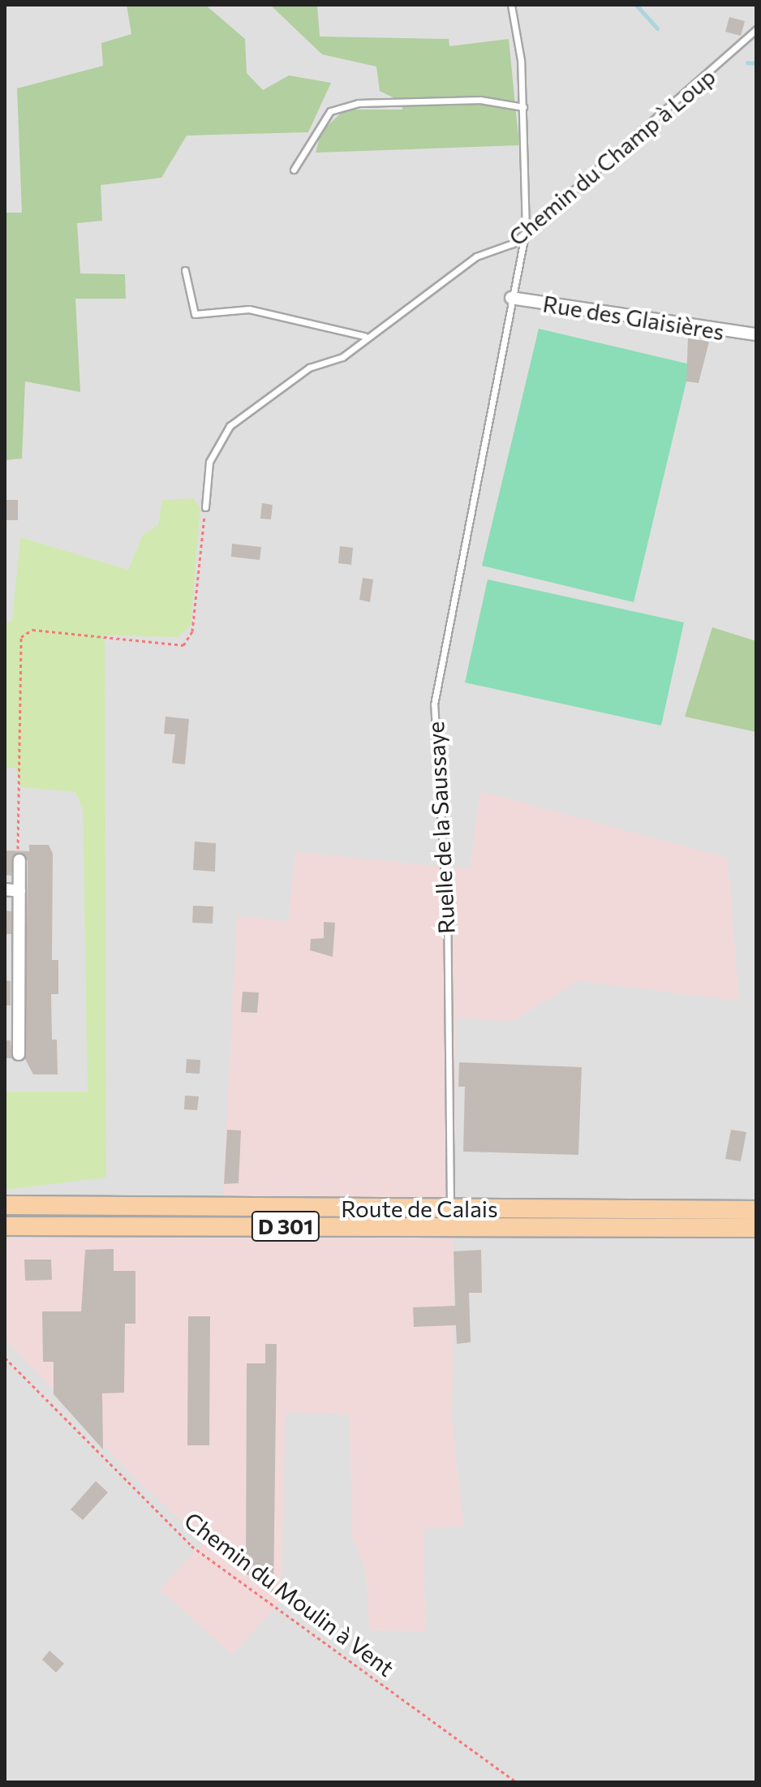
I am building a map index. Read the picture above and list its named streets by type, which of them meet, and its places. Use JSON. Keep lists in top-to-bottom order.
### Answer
{
  "streets": {
    "main road": ["Route de Calais", "D 301"],
    "street": ["Rue des Glaisières"],
    "lane": ["Chemin du Champ à Loup", "Ruelle de la Saussaye"],
    "path": ["Chemin du Moulin à Vent"]
  },
  "crossings": [
    ["Chemin du Champ à Loup", "Ruelle de la Saussaye"],
    ["Rue des Glaisières", "Ruelle de la Saussaye"],
    ["Ruelle de la Saussaye", "Route de Calais"]
  ]
}
